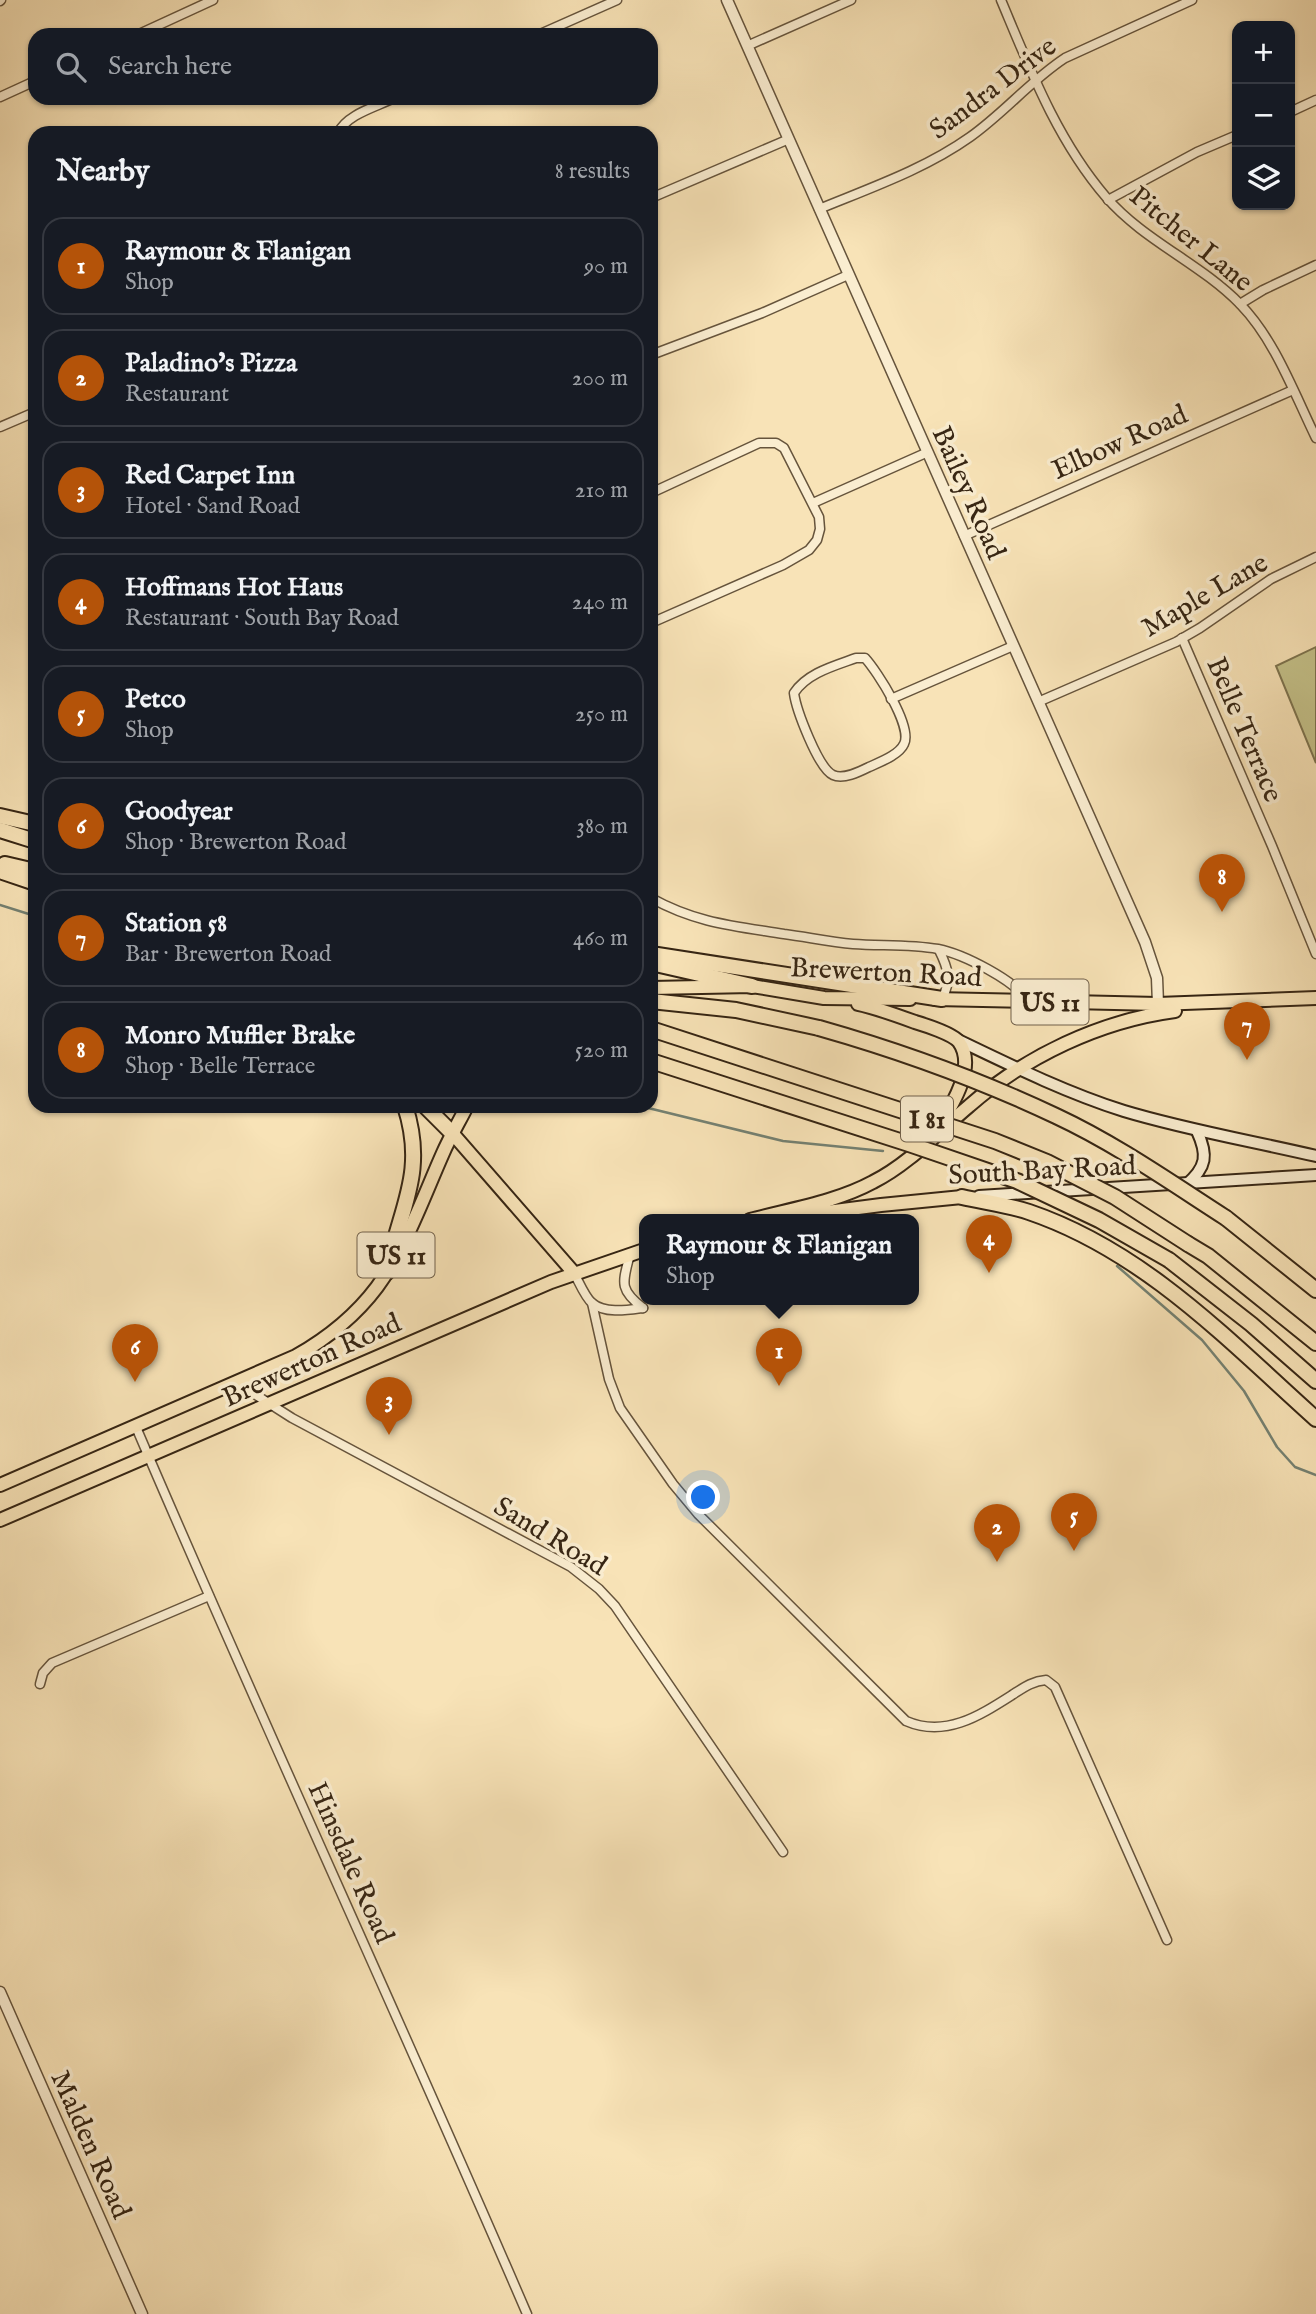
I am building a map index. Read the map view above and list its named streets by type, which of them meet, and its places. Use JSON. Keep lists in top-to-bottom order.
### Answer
{
  "streets": {
    "highway": ["I 81"],
    "main road": ["Brewerton Road", "US 11", "South Bay Road"],
    "street": [
      "Sandra Drive",
      "Pitcher Lane",
      "Elbow Road",
      "Bailey Road",
      "Maple Lane",
      "Belle Terrace",
      "Sand Road",
      "Hinsdale Road",
      "Malden Road"
    ]
  },
  "crossings": [
    ["Sandra Drive", "Pitcher Lane"],
    ["Sandra Drive", "Bailey Road"],
    ["Pitcher Lane", "Elbow Road"],
    ["Elbow Road", "Bailey Road"],
    ["Bailey Road", "Maple Lane"],
    ["Bailey Road", "Brewerton Road"],
    ["Maple Lane", "Belle Terrace"],
    ["Brewerton Road", "South Bay Road"],
    ["Brewerton Road", "Sand Road"],
    ["Brewerton Road", "Hinsdale Road"]
  ],
  "page": {
    "map_buttons": ["+", "−"],
    "search": "Search here",
    "heading": ["Nearby", "8 results"],
    "list": [
      {
        "mark": "1",
        "name": "Raymour & Flanigan",
        "note": "Shop",
        "value": "90 m"
      },
      {
        "mark": "2",
        "name": "Paladino's Pizza",
        "note": "Restaurant",
        "value": "200 m"
      },
      {
        "mark": "3",
        "name": "Red Carpet Inn",
        "note": "Hotel · Sand Road",
        "value": "210 m"
      },
      {
        "mark": "4",
        "name": "Hoffmans Hot Haus",
        "note": "Restaurant · South Bay Road",
        "value": "240 m"
      },
      {
        "mark": "5",
        "name": "Petco",
        "note": "Shop",
        "value": "250 m"
      },
      {
        "mark": "6",
        "name": "Goodyear",
        "note": "Shop · Brewerton Road",
        "value": "380 m"
      },
      {
        "mark": "7",
        "name": "Station 58",
        "note": "Bar · Brewerton Road",
        "value": "460 m"
      },
      {
        "mark": "8",
        "name": "Monro Muffler Brake",
        "note": "Shop · Belle Terrace",
        "value": "520 m"
      }
    ],
    "pins": [
      "8",
      "7",
      "4",
      "6",
      "1",
      "3",
      "5",
      "2"
    ],
    "popup": ["Raymour & Flanigan", "Shop"]
  }
}
